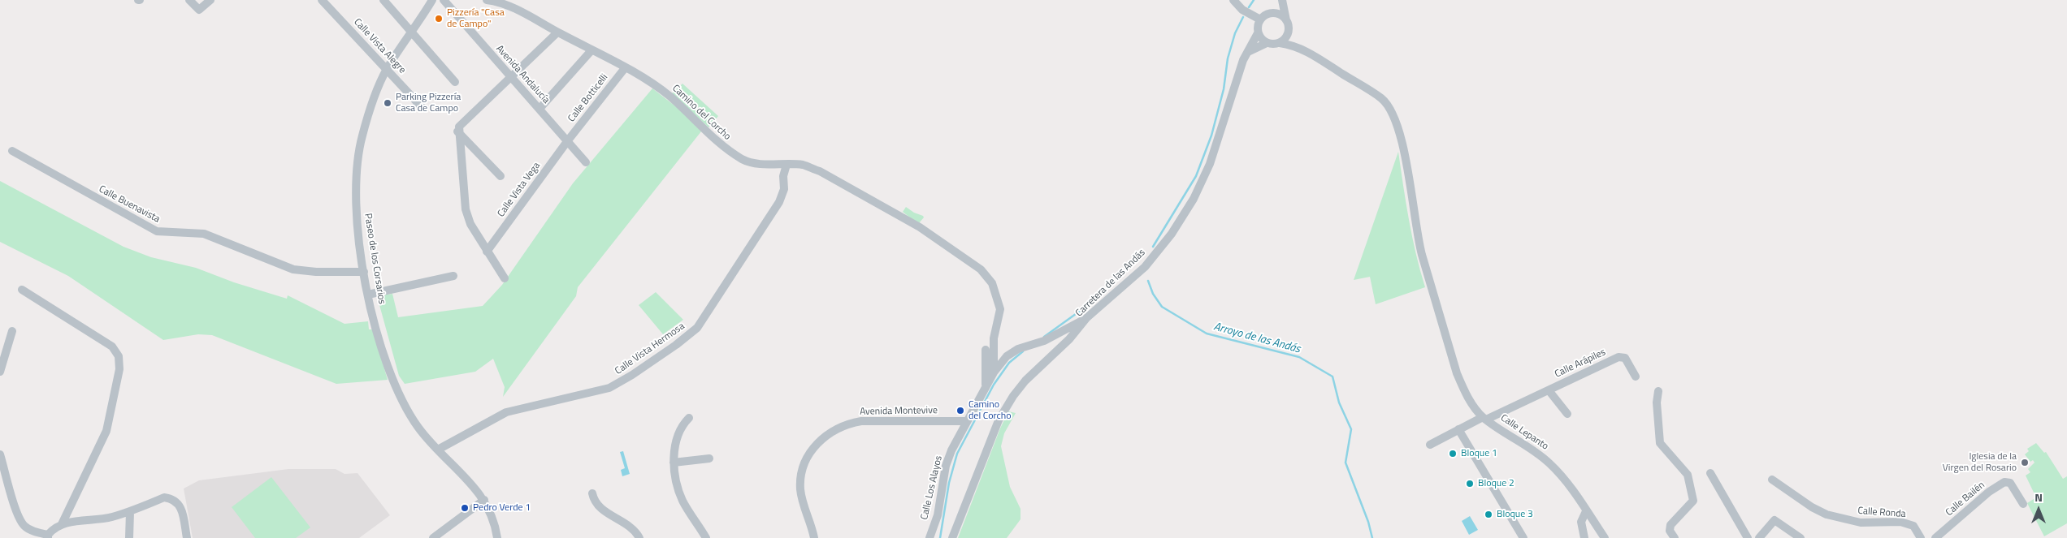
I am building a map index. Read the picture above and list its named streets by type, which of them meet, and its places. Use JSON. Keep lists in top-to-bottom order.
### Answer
{
  "streets": {
    "street": [
      "Calle Vista Alegre",
      "Avenida Andalucía",
      "Calle Botticelli",
      "Camino del Corcho",
      "Calle Vista Vega",
      "Calle Buenavista",
      "Paseo de los Corsarios",
      "Carretera de las Andás",
      "Calle Vista Hermosa",
      "Calle Arápiles",
      "Avenida Montevive",
      "Calle Lepanto",
      "Calle Los Alayos",
      "Calle Bailén",
      "Calle Ronda"
    ]
  },
  "crossings": [
    ["Calle Vista Alegre", "Paseo de los Corsarios"],
    ["Avenida Andalucía", "Calle Botticelli"],
    ["Avenida Andalucía", "Calle Vista Vega"],
    ["Calle Botticelli", "Camino del Corcho"],
    ["Calle Botticelli", "Calle Vista Vega"],
    ["Camino del Corcho", "Calle Vista Hermosa"],
    ["Camino del Corcho", "Avenida Montevive"],
    ["Camino del Corcho", "Calle Los Alayos"],
    ["Calle Buenavista", "Paseo de los Corsarios"],
    ["Paseo de los Corsarios", "Calle Vista Hermosa"],
    ["Calle Arápiles", "Calle Lepanto"],
    ["Avenida Montevive", "Calle Los Alayos"]
  ],
  "water": ["Arroyo de las Andás"],
  "places": [
    "Pizzería \"Casa de Campo\"",
    "Parking Pizzería Casa de Campo",
    "Camino del Corcho",
    "Bloque 1",
    "Iglesia de la Virgen del Rosario",
    "Bloque 2",
    "Pedro Verde 1",
    "Bloque 3"
  ],
  "north": "top"
}
